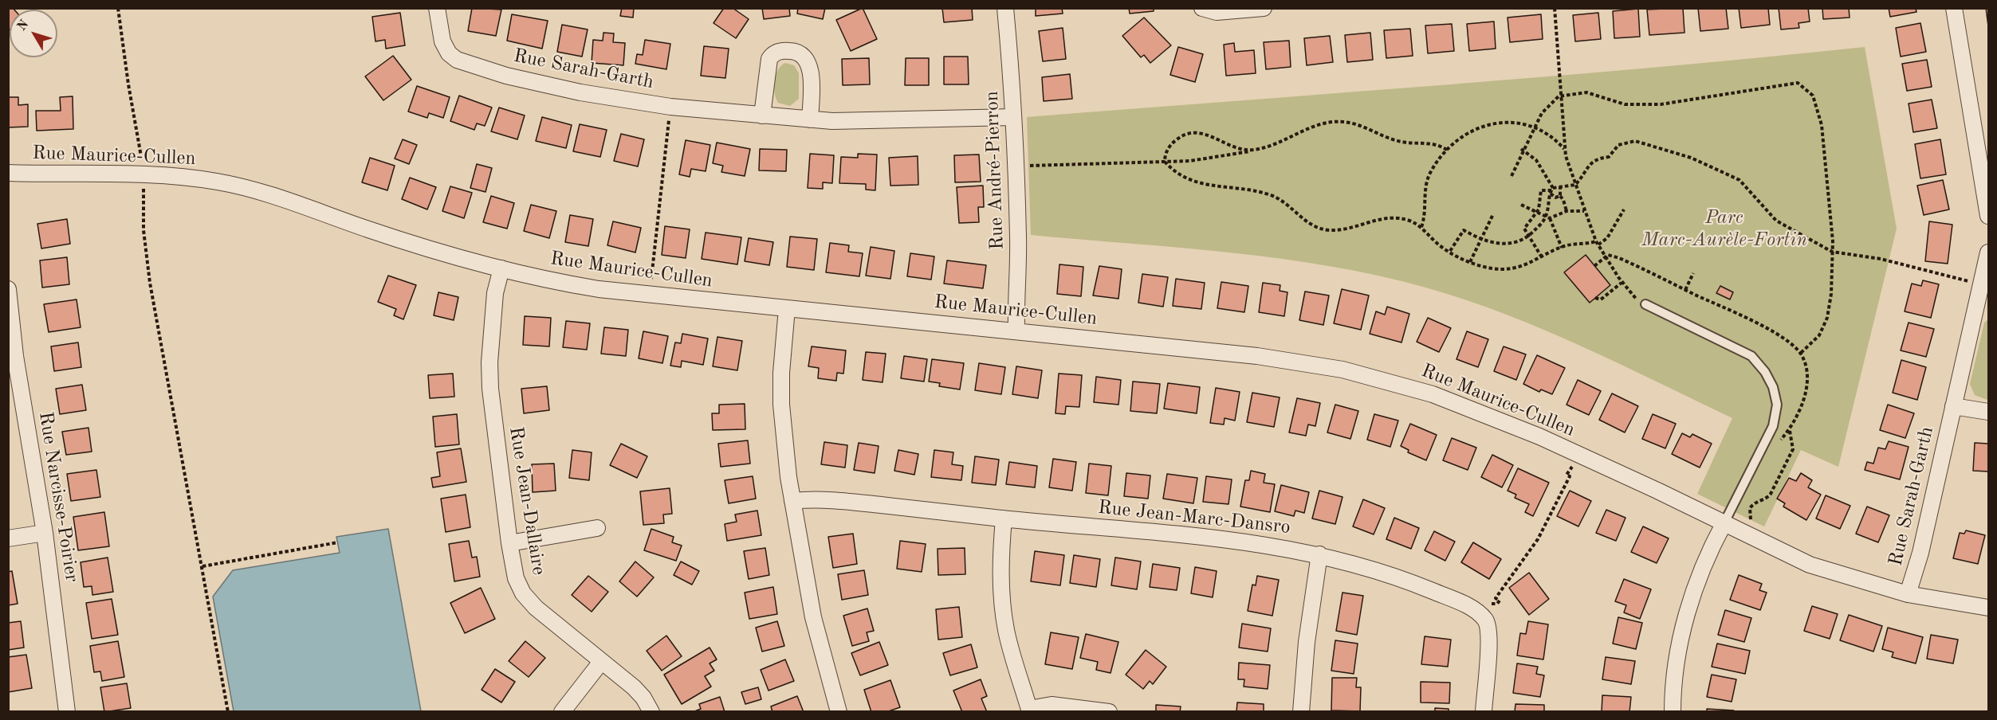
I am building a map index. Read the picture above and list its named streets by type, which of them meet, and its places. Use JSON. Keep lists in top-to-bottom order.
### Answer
{
  "streets": {
    "street": [
      "Rue Sarah-Garth",
      "Rue Maurice-Cullen",
      "Rue André-Pierron",
      "Rue Narcisse-Poirier",
      "Rue Jean-Dallaire",
      "Rue Jean-Marc-Dansro"
    ]
  },
  "crossings": [
    ["Rue Sarah-Garth", "Rue Maurice-Cullen"],
    ["Rue Sarah-Garth", "Rue André-Pierron"],
    ["Rue Maurice-Cullen", "Rue André-Pierron"],
    ["Rue Maurice-Cullen", "Rue Jean-Dallaire"]
  ],
  "parks": ["Parc Marc-Aurèle-Fortin"],
  "north": "top left"
}
